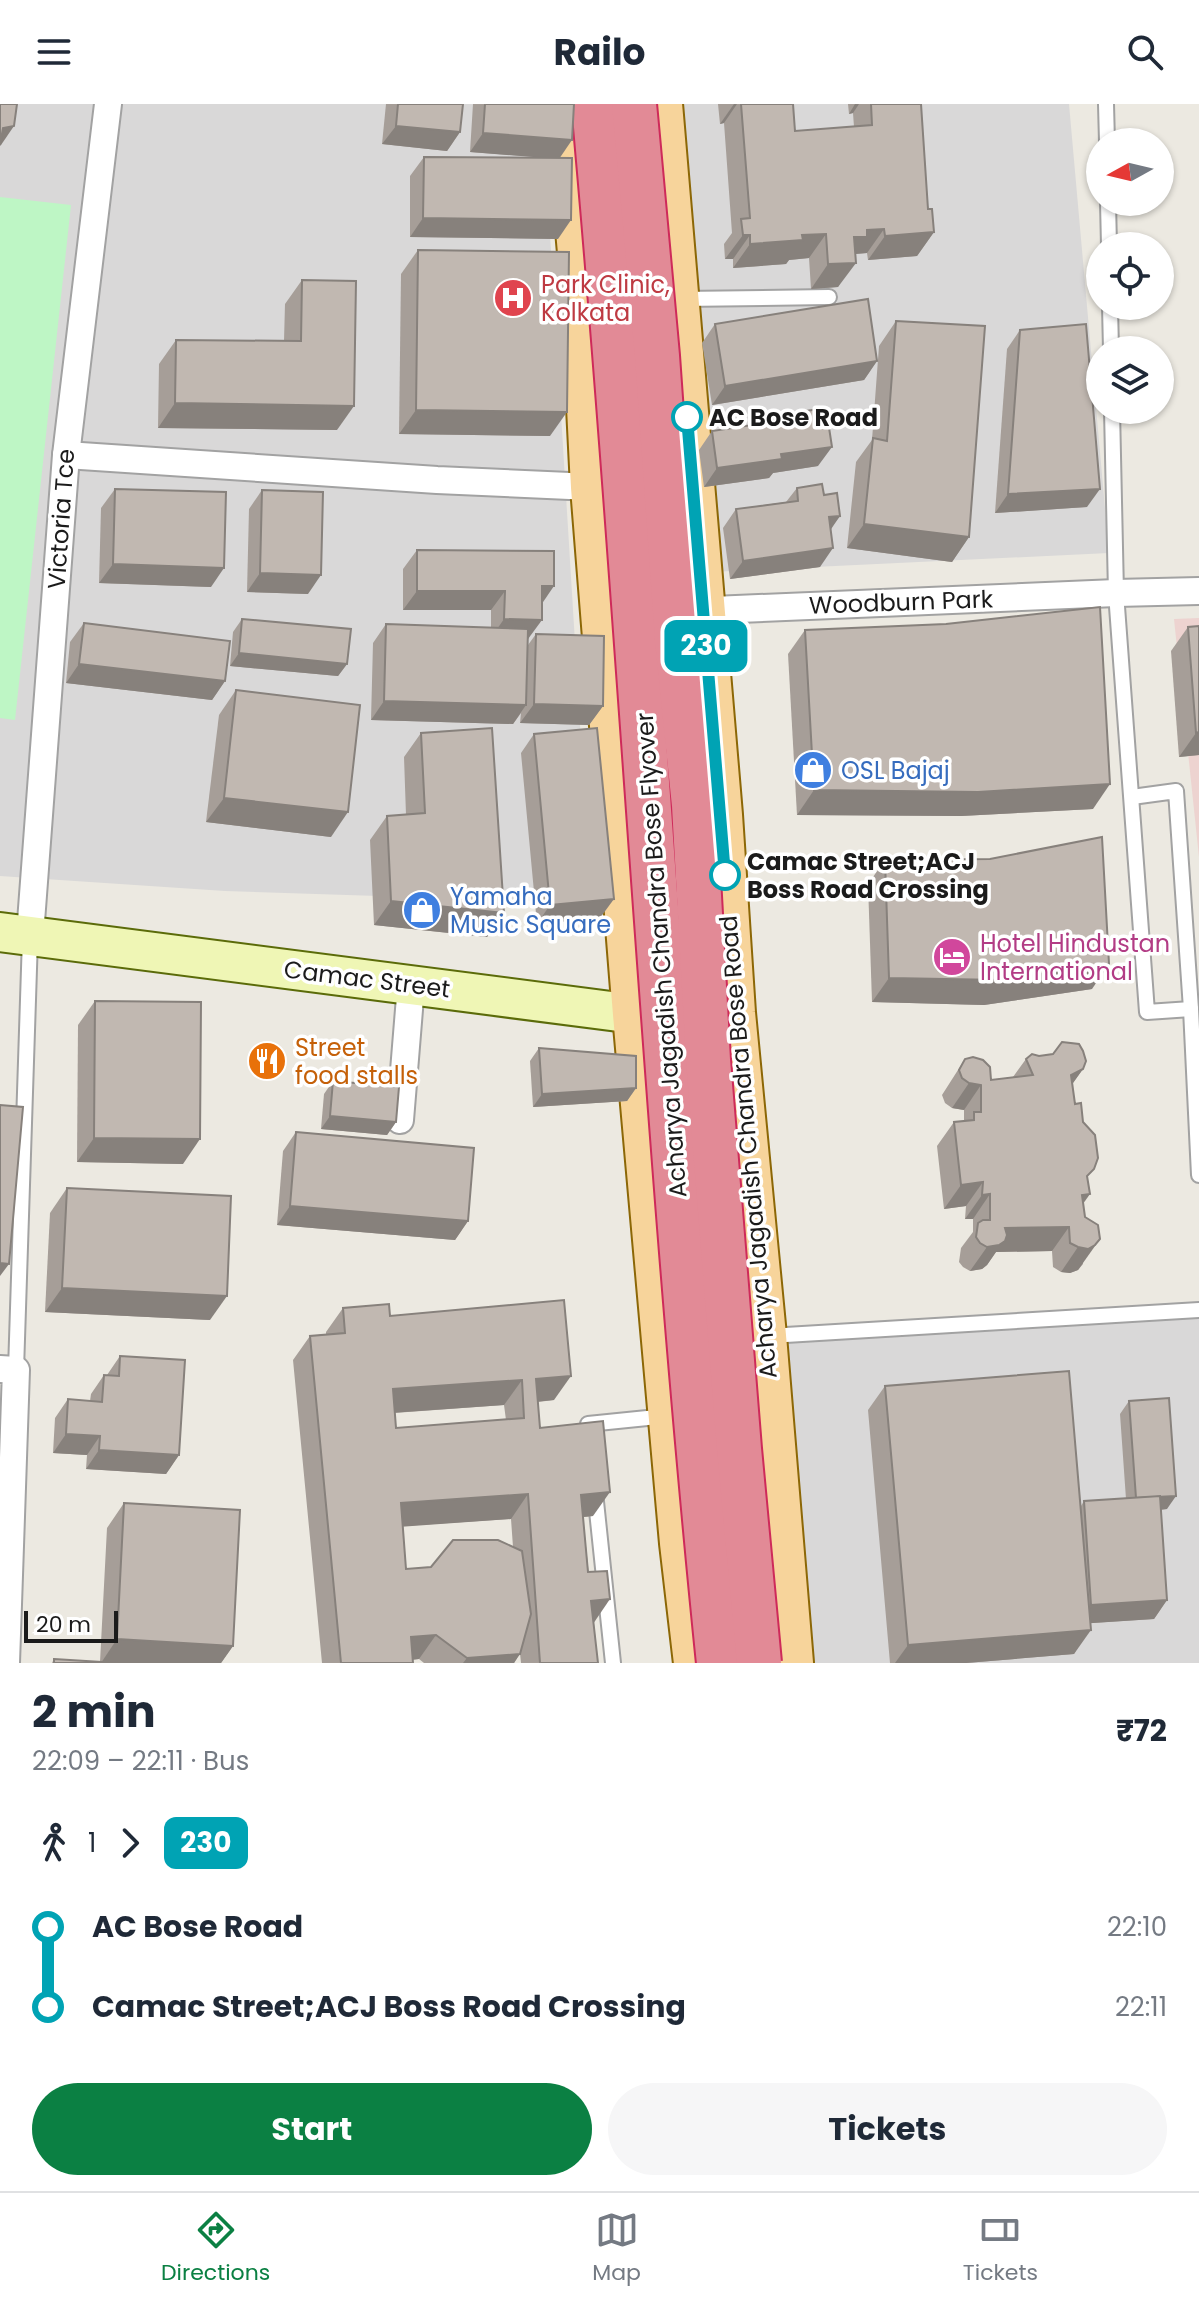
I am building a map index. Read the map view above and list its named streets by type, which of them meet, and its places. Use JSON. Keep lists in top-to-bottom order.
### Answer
{
  "streets": {
    "highway": ["Acharya Jagadish Chandra Bose Flyover"],
    "main road": ["Camac Street", "Acharya Jagadish Chandra Bose Road"],
    "street": ["Victoria Tce", "Woodburn Park"]
  },
  "crossings": [
    ["Victoria Tce", "Camac Street"],
    ["Woodburn Park", "Acharya Jagadish Chandra Bose Road"],
    ["Camac Street", "Acharya Jagadish Chandra Bose Road"]
  ],
  "places": {
    "hospital": ["Park Clinic, Kolkata"],
    "other": ["AC Bose Road", "Camac Street;ACJ Boss Road Crossing"],
    "shop": ["OSL Bajaj", "Yamaha Music Square"],
    "hotel": ["Hotel Hindustan International"],
    "restaurant": ["Street food stalls"]
  },
  "lines": ["bus line 230"],
  "scale_bar": "20 m",
  "north": "left",
  "page": {
    "header": "Railo",
    "on_map": "230",
    "scale": "20 m",
    "heading": ["2 min", "22:09 – 22:11 · Bus", "₹72"],
    "legs": ["1", "230"],
    "list": [
      {
        "name": "AC Bose Road",
        "value": "22:10"
      },
      {
        "name": "Camac Street;ACJ Boss Road Crossing",
        "value": "22:11"
      }
    ],
    "buttons": ["Start", "Tickets"],
    "tabs": ["Directions", "Map", "Tickets"]
  }
}
